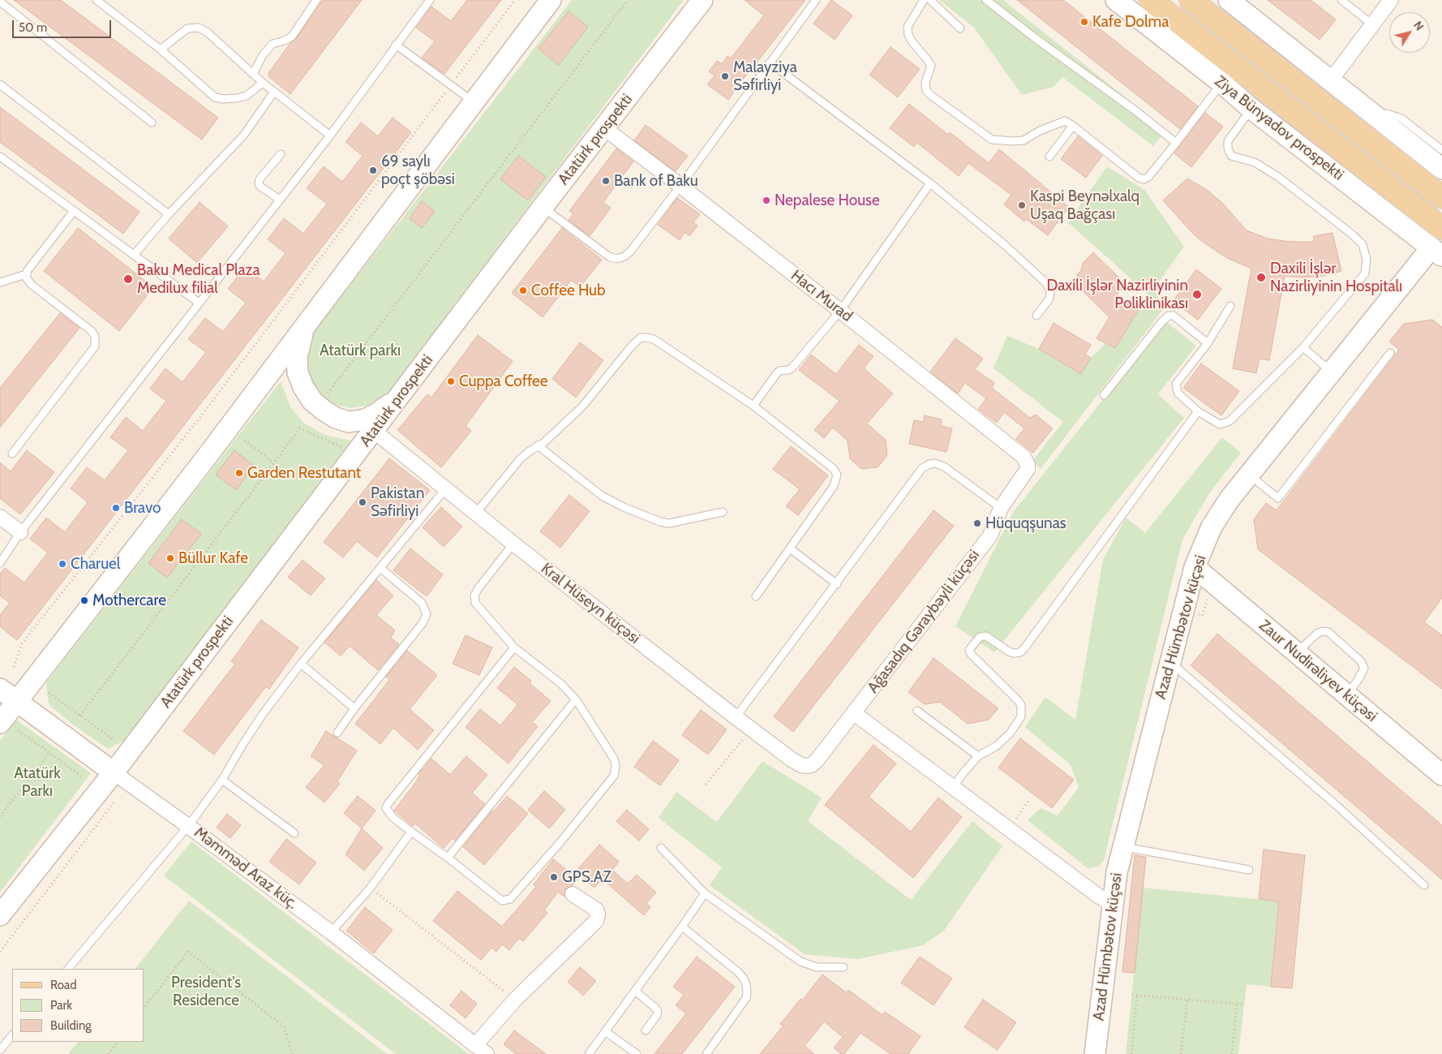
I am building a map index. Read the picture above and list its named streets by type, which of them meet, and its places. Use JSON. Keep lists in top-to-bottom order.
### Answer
{
  "streets": {
    "main road": [
      "Ziya Bünyadov prospekti",
      "Atatürk prospekti",
      "Azad Hümbətov küçəsi",
      "Zaur Nudirəliyev küçəsi",
      "Məmməd Araz küç."
    ],
    "street": ["Hacı Murad", "Kral Hüseyn küçəsi", "Ağasadıq Gəraybəyli küçəsi"]
  },
  "crossings": [
    ["Ziya Bünyadov prospekti", "Azad Hümbətov küçəsi"],
    ["Atatürk prospekti", "Hacı Murad"],
    ["Atatürk prospekti", "Kral Hüseyn küçəsi"],
    ["Atatürk prospekti", "Məmməd Araz küç."],
    ["Hacı Murad", "Ağasadıq Gəraybəyli küçəsi"],
    ["Kral Hüseyn küçəsi", "Ağasadıq Gəraybəyli küçəsi"],
    ["Azad Hümbətov küçəsi", "Zaur Nudirəliyev küçəsi"]
  ],
  "parks": ["Atatürk parkı", "Atatürk Parkı", "President's Residence"],
  "places": [
    "Kafe Dolma",
    "Malayziya Səfirliyi",
    "69 saylı poçt şöbəsi",
    "Bank of Baku",
    "Nepalese House",
    "Kaspi Beynəlxalq Uşaq Bağçası",
    "Daxili İşlər Nazirliyinin Hospitalı",
    "Baku Medical Plaza Medilux filial",
    "Coffee Hub",
    "Daxili İşlər Nazirliyinin Poliklinikası",
    "Cuppa Coffee",
    "Garden Restutant",
    "Pakistan Səfirliyi",
    "Bravo",
    "Hüquqşunas",
    "Büllur Kafe",
    "Charuel",
    "Mothercare",
    "GPS.AZ"
  ],
  "legend": ["Road", "Park", "Building"],
  "scale_bar": "50 m",
  "north": "top right"
}
